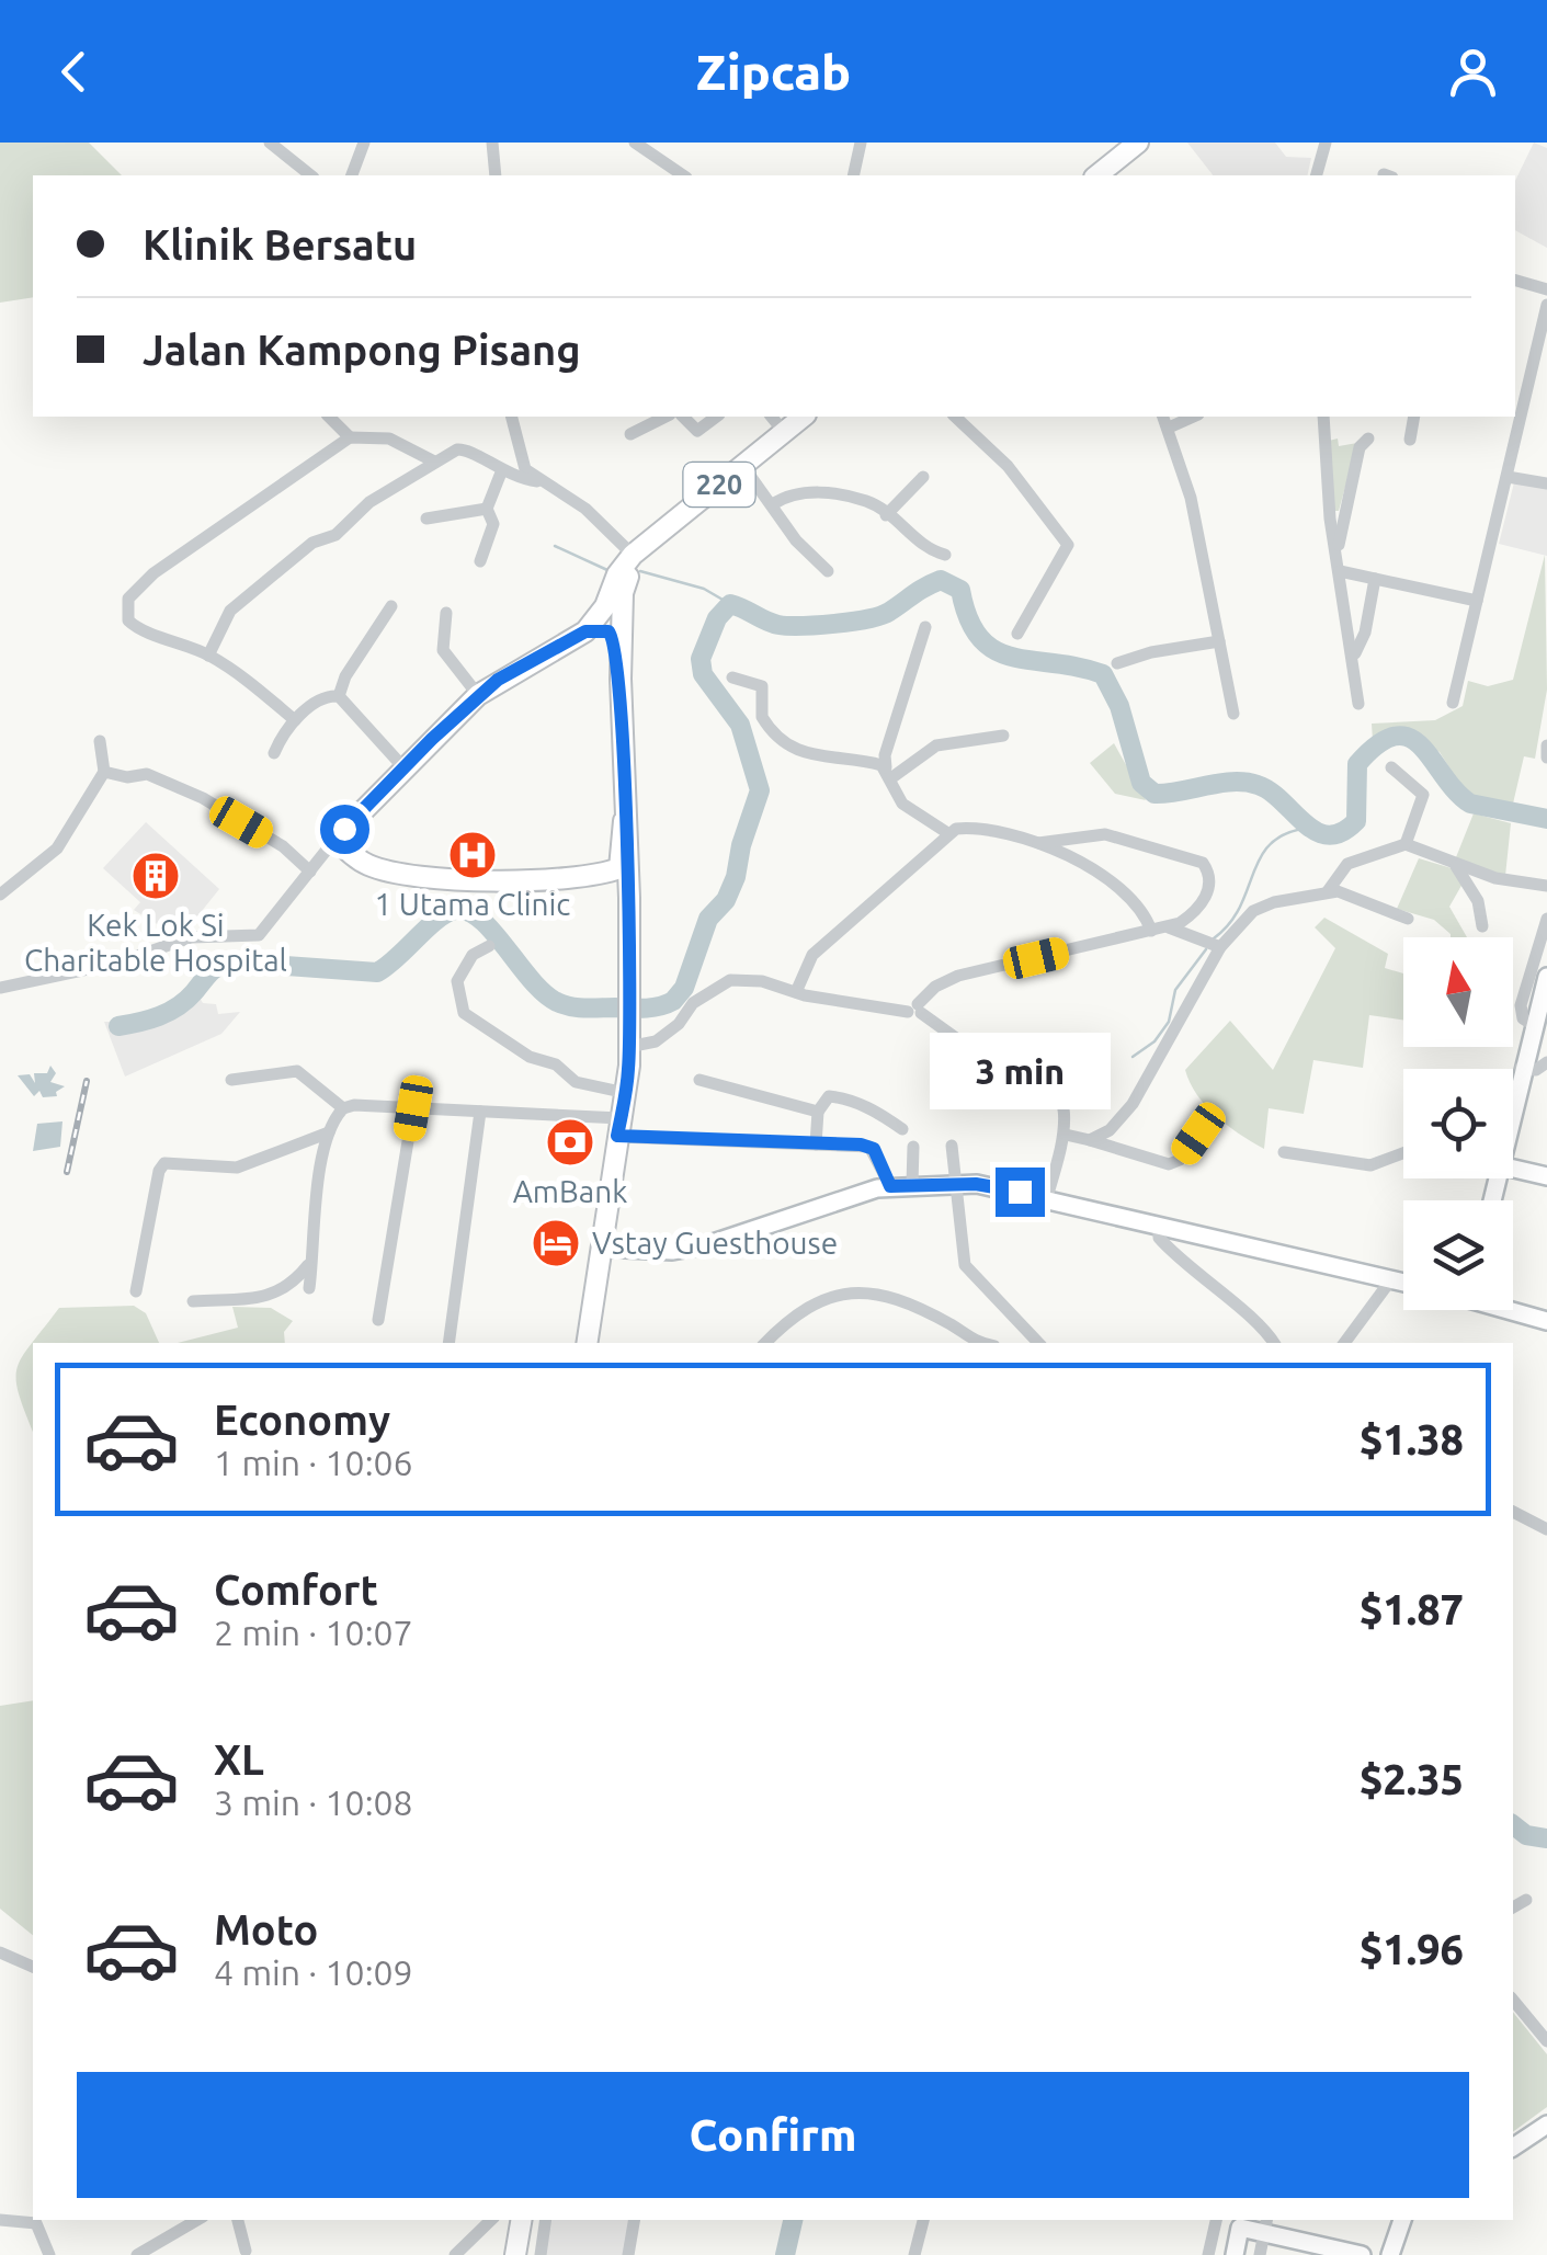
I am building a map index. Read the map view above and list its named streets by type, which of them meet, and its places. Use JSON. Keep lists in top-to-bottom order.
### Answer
{
  "streets": {
    "main road": ["220"]
  },
  "places": {
    "hospital": ["1 Utama Clinic"],
    "building": ["Kek Lok Si Charitable Hospital"],
    "bank": ["AmBank"],
    "hotel": ["Vstay Guesthouse"]
  },
  "north": "top",
  "page": {
    "header": "Zipcab",
    "banner": ["Klinik Bersatu", "Jalan Kampong Pisang"],
    "bubble": "3 min",
    "list": [
      {
        "name": "Economy",
        "note": "1 min · 10:06",
        "value": "$1.38"
      },
      {
        "name": "Comfort",
        "note": "2 min · 10:07",
        "value": "$1.87"
      },
      {
        "name": "XL",
        "note": "3 min · 10:08",
        "value": "$2.35"
      },
      {
        "name": "Moto",
        "note": "4 min · 10:09",
        "value": "$1.96"
      }
    ],
    "buttons": "Confirm"
  }
}
